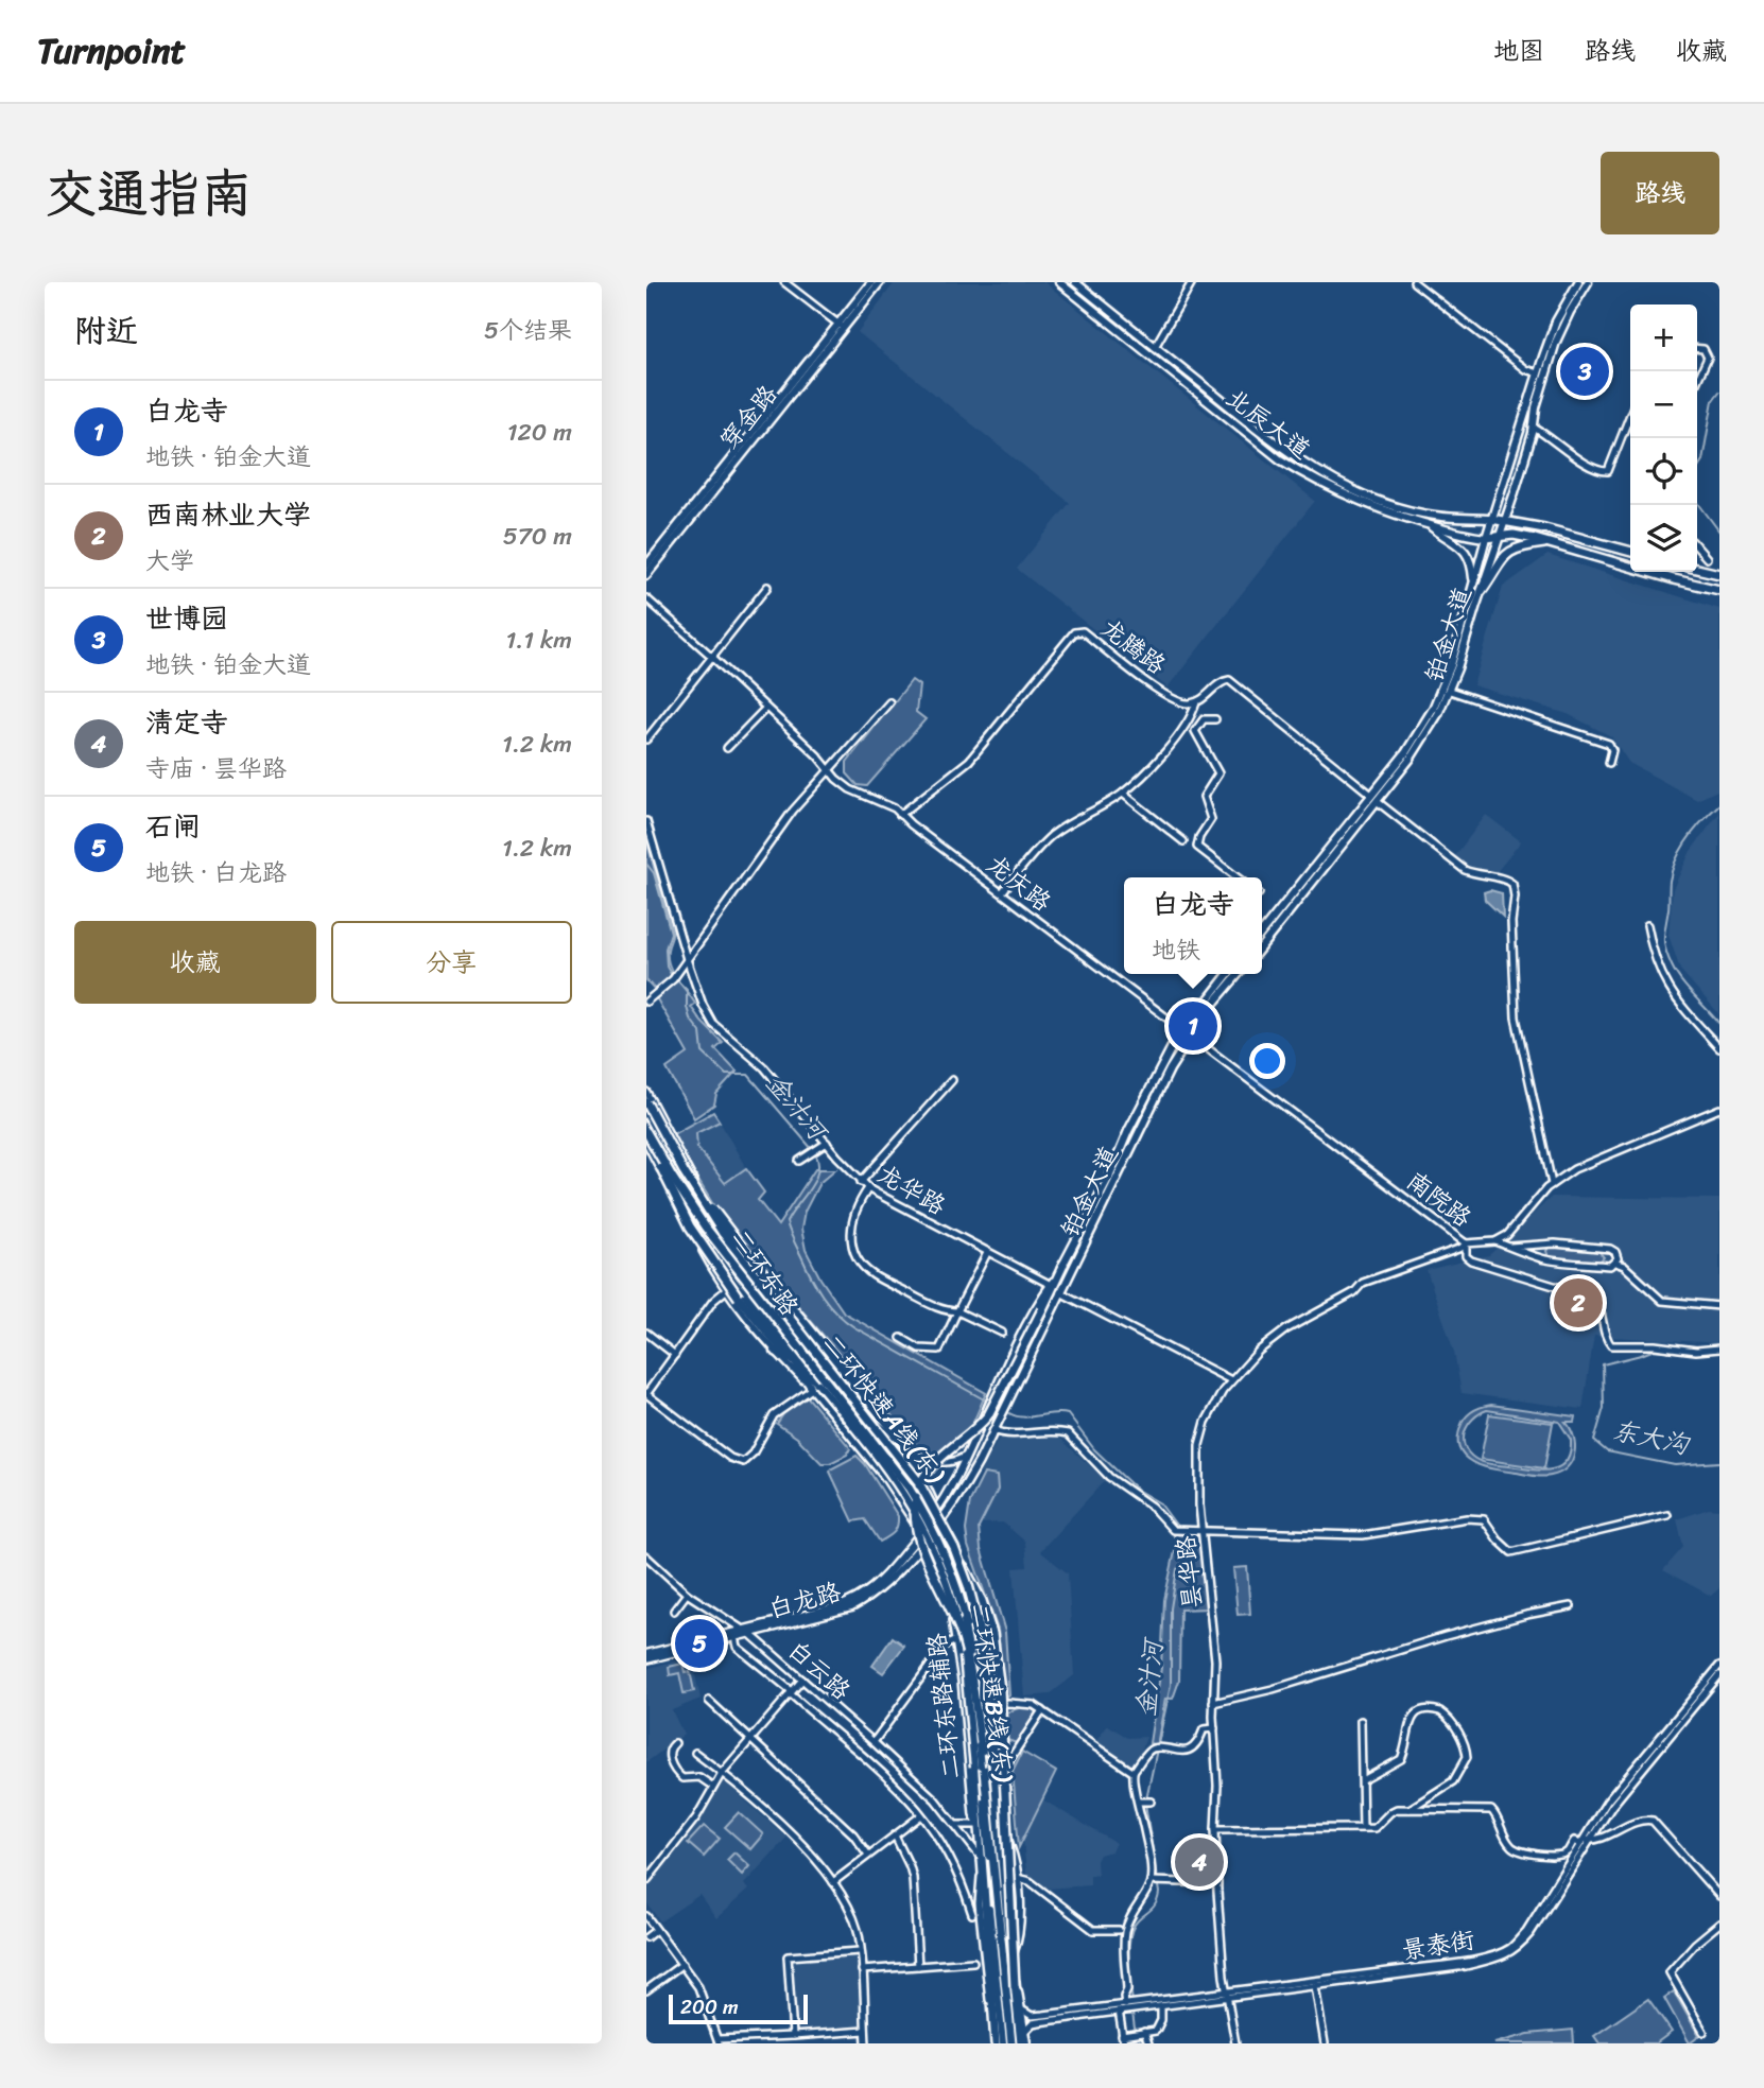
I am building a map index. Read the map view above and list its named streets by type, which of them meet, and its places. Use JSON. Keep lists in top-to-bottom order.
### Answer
{
  "streets": {
    "highway": ["二环快速A线(东)", "二环快速B线(东)"],
    "main road": [
      "穿金路",
      "北辰大道",
      "铂金大道",
      "二环东路",
      "白龙路"
    ],
    "street": [
      "龙腾路",
      "龙庆路",
      "龙华路",
      "南院路",
      "昙华路",
      "白云路",
      "二环东路辅路",
      "景泰街"
    ]
  },
  "crossings": [
    ["北辰大道", "铂金大道"],
    ["铂金大道", "龙庆路"],
    ["铂金大道", "龙华路"],
    ["铂金大道", "南院路"],
    ["铂金大道", "白龙路"],
    ["龙腾路", "龙庆路"],
    ["龙庆路", "南院路"],
    ["南院路", "昙华路"],
    ["二环东路", "二环东路辅路"],
    ["昙华路", "景泰街"],
    ["白龙路", "白云路"],
    ["白龙路", "二环东路辅路"],
    ["二环快速B线(东)", "二环东路辅路"]
  ],
  "water": ["金汁河", "东大沟"],
  "scale_bar": "200 m",
  "page": {
    "header": "Turnpoint",
    "nav": ["地图", "路线", "收藏"],
    "title": "交通指南",
    "buttons": [
      "路线",
      ["收藏", "分享"]
    ],
    "heading": ["附近", "5个结果"],
    "map_buttons": ["+", "−"],
    "pins": [
      "3",
      "1",
      "2",
      "5",
      "4"
    ],
    "list": [
      {
        "mark": "1",
        "name": "白龙寺",
        "note": "地铁 · 铂金大道",
        "value": "120 m"
      },
      {
        "mark": "2",
        "name": "西南林业大学",
        "note": "大学",
        "value": "570 m"
      },
      {
        "mark": "3",
        "name": "世博园",
        "note": "地铁 · 铂金大道",
        "value": "1.1 km"
      },
      {
        "mark": "4",
        "name": "清定寺",
        "note": "寺庙 · 昙华路",
        "value": "1.2 km"
      },
      {
        "mark": "5",
        "name": "石闸",
        "note": "地铁 · 白龙路",
        "value": "1.2 km"
      }
    ],
    "popup": ["白龙寺", "地铁"],
    "scale": "200 m"
  }
}
